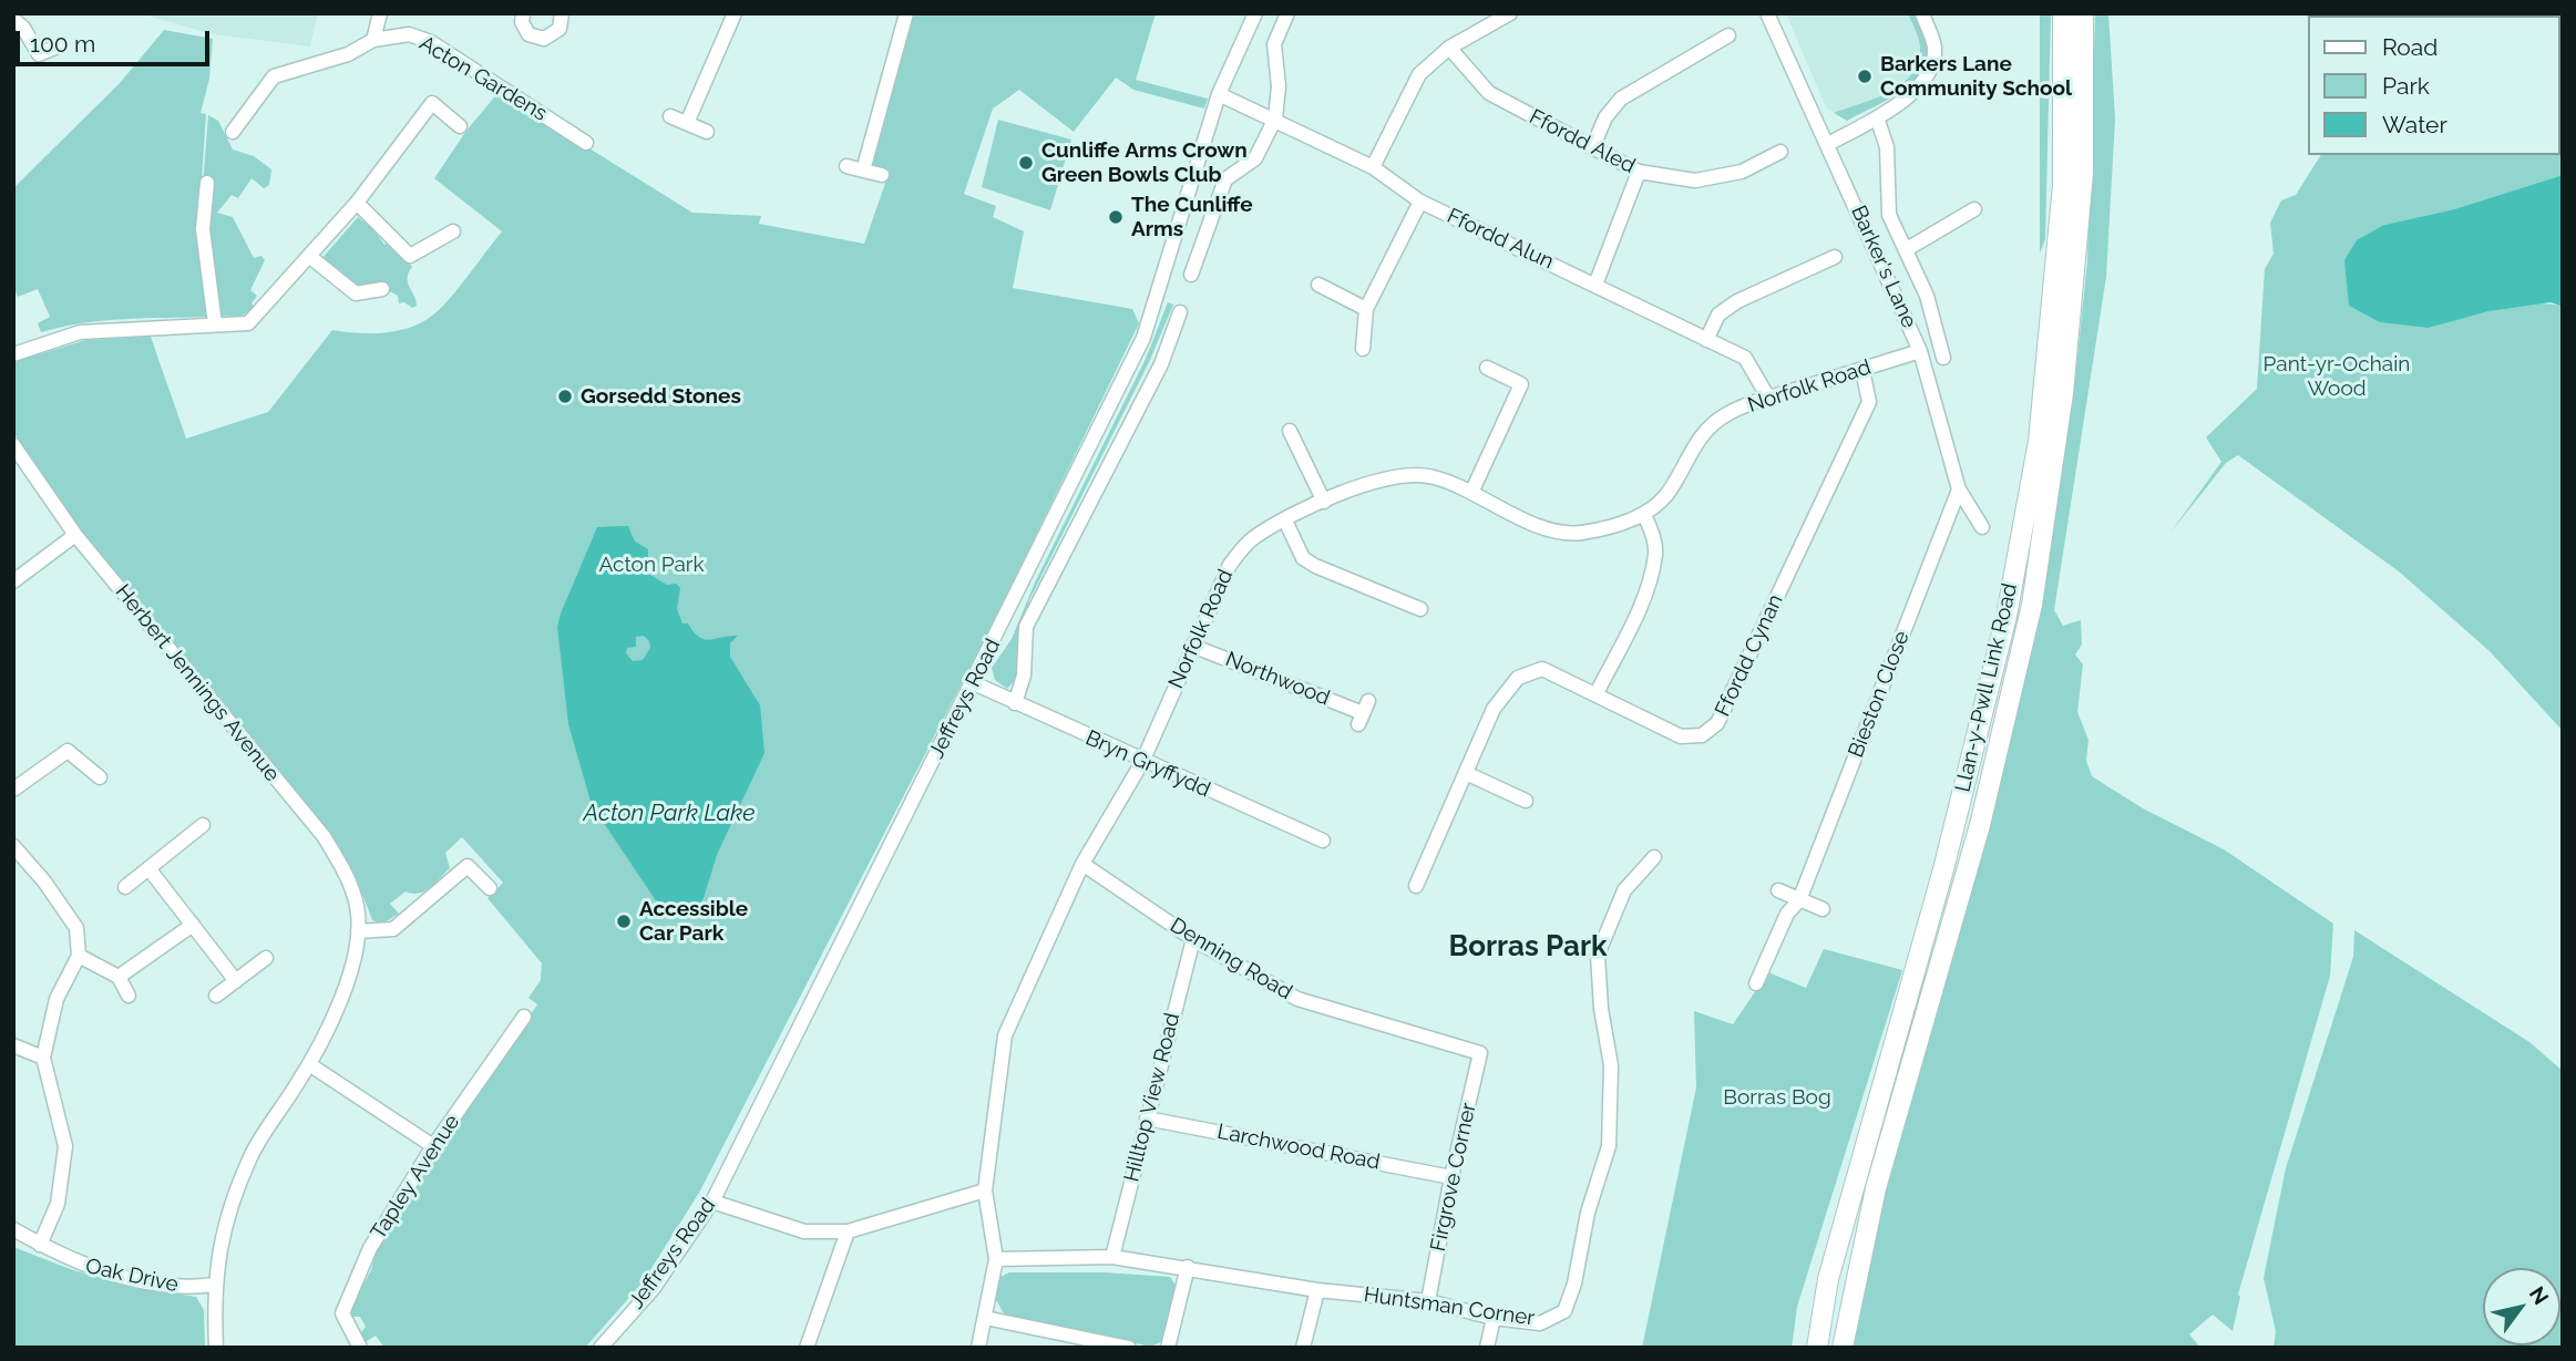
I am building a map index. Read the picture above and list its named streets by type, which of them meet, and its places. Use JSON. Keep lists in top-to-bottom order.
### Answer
{
  "streets": {
    "highway": ["Llan-y-Pwll Link Road"],
    "street": [
      "Acton Gardens",
      "Ffordd Aled",
      "Ffordd Alun",
      "Barker's Lane",
      "Norfolk Road",
      "Ffordd Cynan",
      "Northwood",
      "Herbert Jennings Avenue",
      "Bieston Close",
      "Jeffreys Road",
      "Bryn Gryffydd",
      "Denning Road",
      "Hilltop View Road",
      "Larchwood Road",
      "Tapley Avenue",
      "Firgrove Corner",
      "Oak Drive",
      "Huntsman Corner"
    ]
  },
  "crossings": [
    ["Ffordd Alun", "Norfolk Road"],
    ["Ffordd Alun", "Jeffreys Road"],
    ["Barker's Lane", "Norfolk Road"],
    ["Barker's Lane", "Bieston Close"],
    ["Norfolk Road", "Ffordd Cynan"],
    ["Norfolk Road", "Northwood"],
    ["Norfolk Road", "Bryn Gryffydd"],
    ["Norfolk Road", "Denning Road"],
    ["Norfolk Road", "Huntsman Corner"],
    ["Herbert Jennings Avenue", "Oak Drive"],
    ["Jeffreys Road", "Bryn Gryffydd"],
    ["Denning Road", "Hilltop View Road"],
    ["Denning Road", "Firgrove Corner"],
    ["Hilltop View Road", "Larchwood Road"],
    ["Hilltop View Road", "Huntsman Corner"],
    ["Larchwood Road", "Firgrove Corner"],
    ["Firgrove Corner", "Huntsman Corner"]
  ],
  "districts": ["Borras Park"],
  "water": ["Acton Park Lake"],
  "parks": ["Pant-yr-Ochain Wood", "Acton Park", "Borras Bog"],
  "places": [
    "Barkers Lane Community School",
    "Cunliffe Arms Crown Green Bowls Club",
    "The Cunliffe Arms",
    "Gorsedd Stones",
    "Accessible Car Park"
  ],
  "legend": ["Road", "Park", "Water"],
  "scale_bar": "100 m",
  "north": "top right"
}
